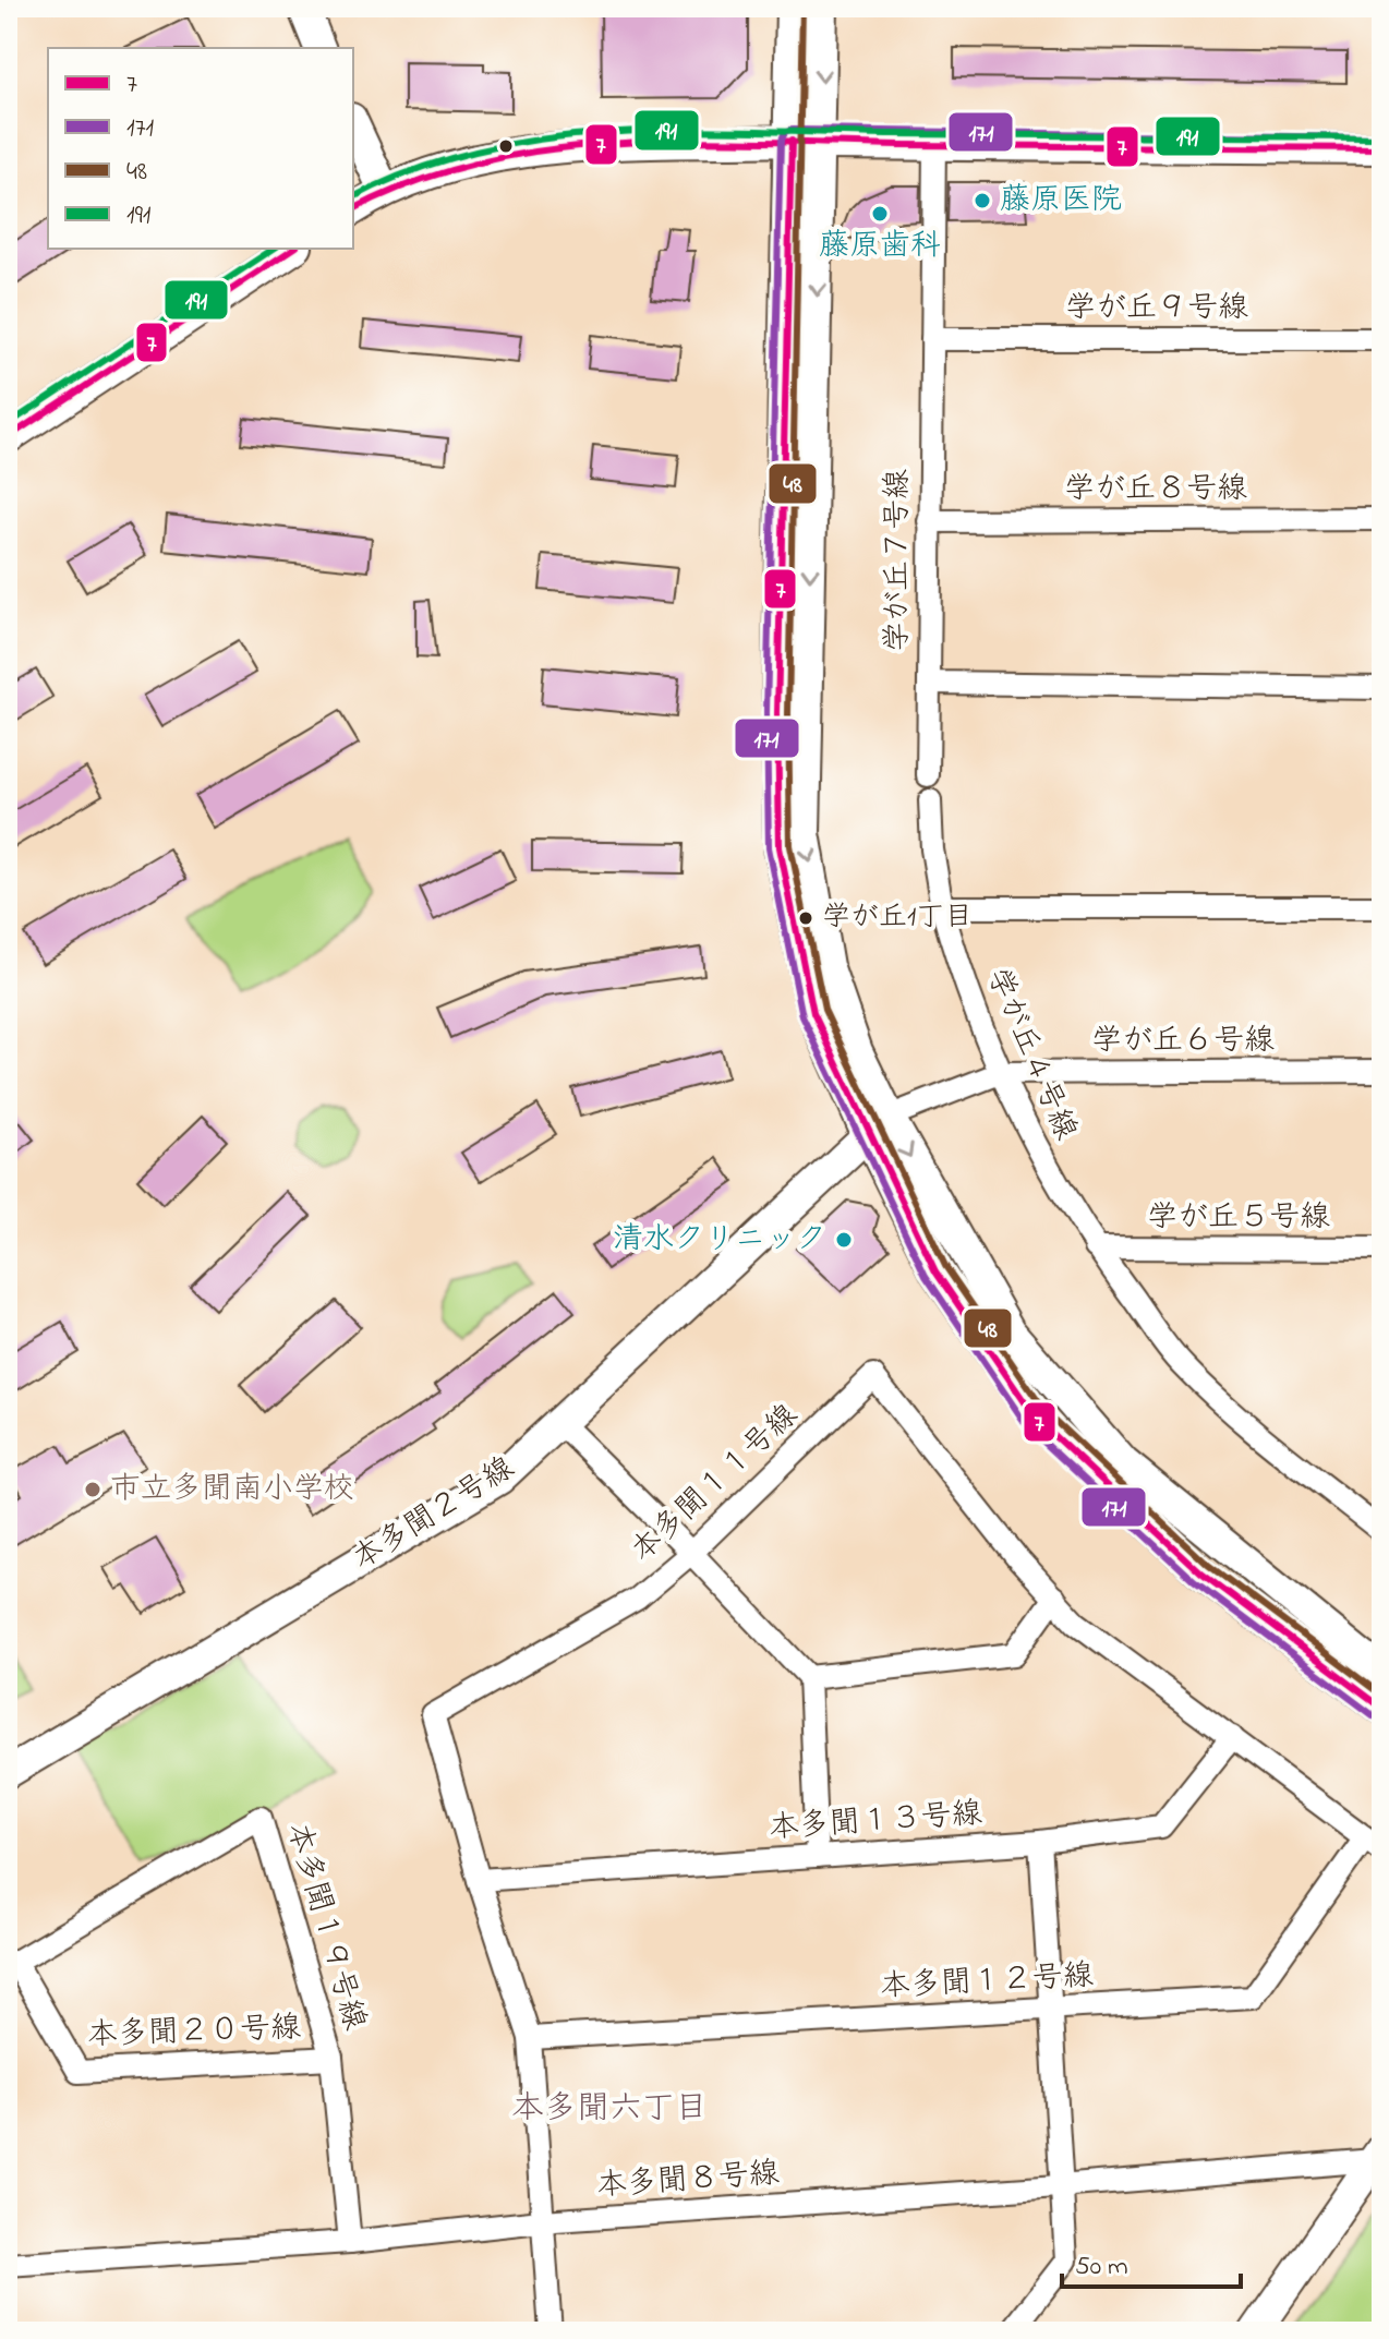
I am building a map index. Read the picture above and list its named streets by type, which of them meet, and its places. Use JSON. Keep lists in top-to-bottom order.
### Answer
{
  "streets": {
    "street": [
      "学が丘９号線",
      "学が丘８号線",
      "学が丘７号線",
      "学が丘６号線",
      "学が丘４号線",
      "学が丘５号線",
      "本多聞１１号線",
      "本多聞２号線",
      "本多聞１３号線",
      "本多聞１９号線",
      "本多聞１２号線",
      "本多聞２０号線",
      "本多聞８号線"
    ]
  },
  "crossings": [
    ["学が丘９号線", "学が丘７号線"],
    ["学が丘８号線", "学が丘７号線"],
    ["学が丘６号線", "学が丘４号線"],
    ["学が丘６号線", "本多聞２号線"],
    ["学が丘４号線", "学が丘５号線"],
    ["本多聞１１号線", "本多聞１３号線"],
    ["本多聞１１号線", "本多聞１２号線"],
    ["本多聞１１号線", "本多聞８号線"],
    ["本多聞１９号線", "本多聞２０号線"],
    ["本多聞１９号線", "本多聞８号線"]
  ],
  "districts": ["本多聞六丁目"],
  "places": [
    "藤原医院",
    "藤原歯科",
    "学が丘1丁目",
    "清水クリニック",
    "市立多聞南小学校"
  ],
  "lines": [
    "transit line 48",
    "transit line 171",
    "transit line 191",
    "transit line 7"
  ],
  "legend": [
    "7",
    "171",
    "48",
    "191"
  ],
  "scale_bar": "50 m"
}
